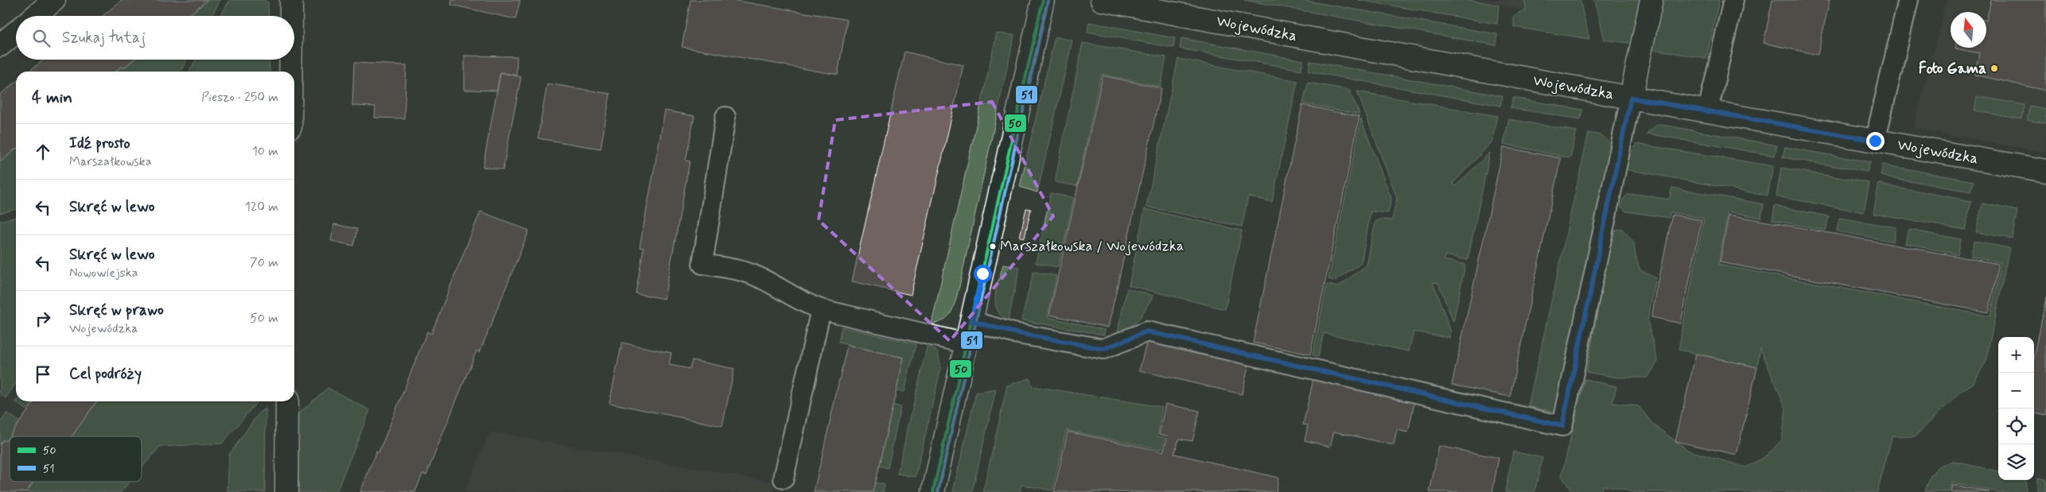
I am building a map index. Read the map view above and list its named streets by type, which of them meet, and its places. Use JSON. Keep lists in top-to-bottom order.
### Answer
{
  "streets": {
    "street": ["Wojewódzka"]
  },
  "places": ["Foto Gama", "Marszałkowska / Wojewódzka"],
  "lines": ["transit line 50", "transit line 51"],
  "legend": ["50", "51"],
  "north": "top",
  "page": {
    "search": "Szukaj tutaj",
    "heading": ["4 min", "Pieszo · 250 m"],
    "list": [
      ["Idź prosto", "Marszałkowska", "10 m"],
      ["Skręć w lewo", "120 m"],
      ["Skręć w lewo", "Nowowiejska", "70 m"],
      ["Skręć w prawo", "Wojewódzka", "50 m"],
      "Cel podróży"
    ],
    "map_buttons": ["+", "−"]
  }
}
